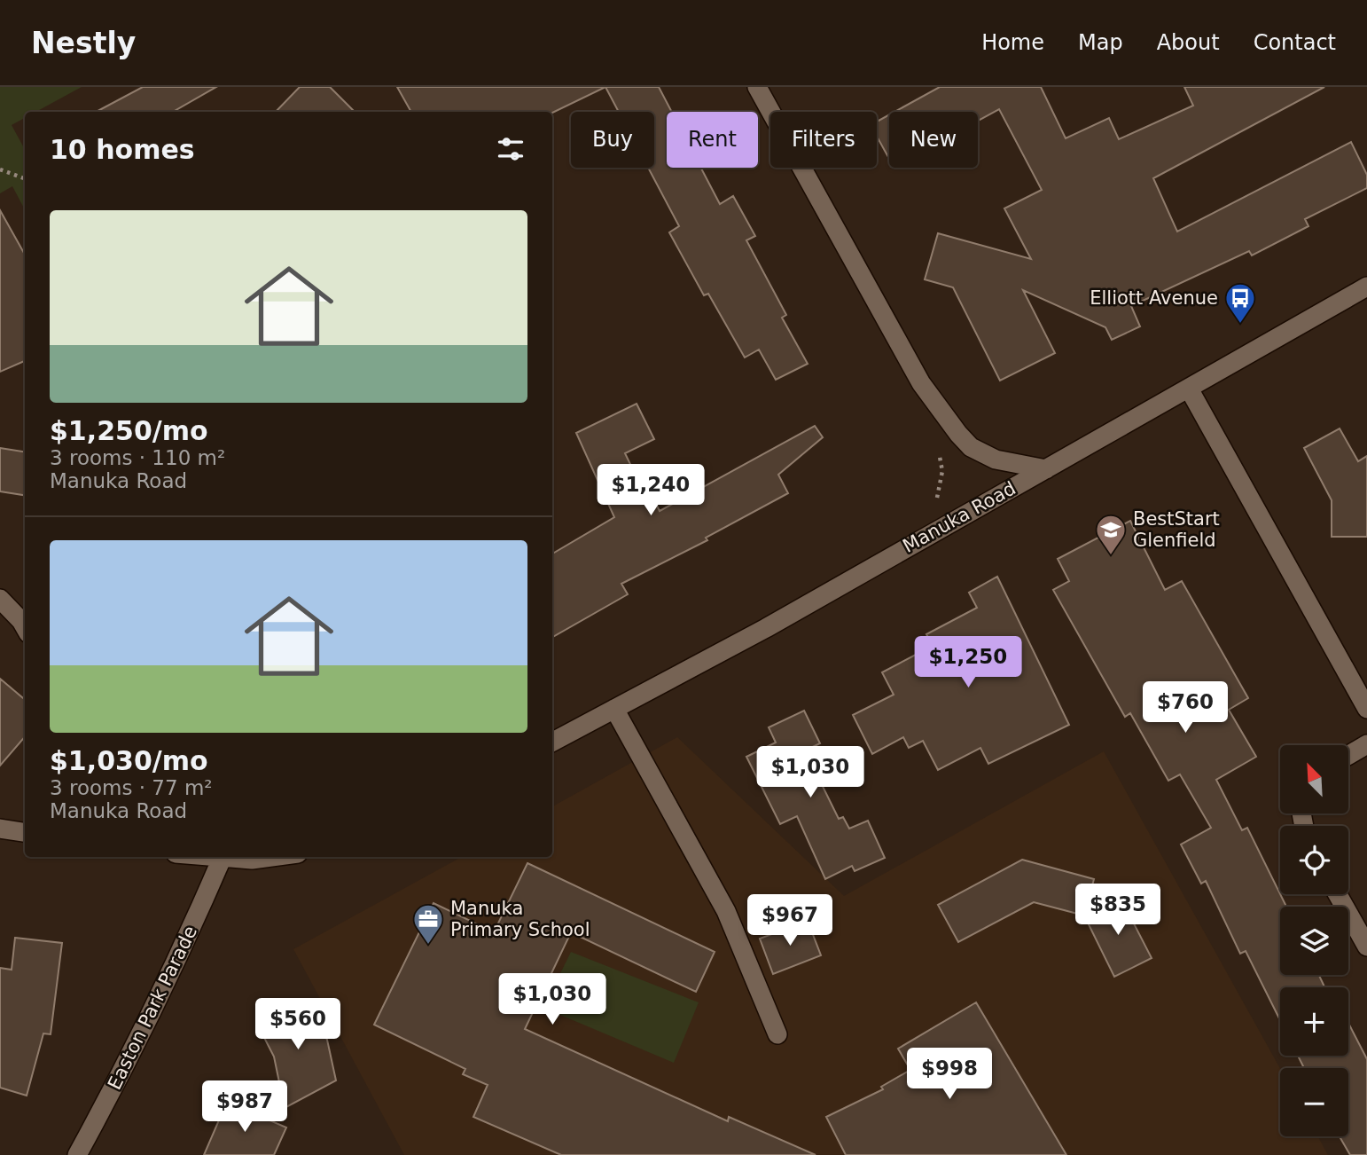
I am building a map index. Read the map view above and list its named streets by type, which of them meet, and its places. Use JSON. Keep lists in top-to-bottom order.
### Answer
{
  "streets": {
    "street": ["Manuka Road", "Easton Park Parade"]
  },
  "places": {
    "bus stop": ["Elliott Avenue"],
    "school or university": ["BestStart Glenfield"],
    "office": ["Manuka Primary School"]
  },
  "north": "top left",
  "page": {
    "header": "Nestly",
    "nav": [
      "Home",
      "Map",
      "About",
      "Contact"
    ],
    "chip": [
      "Buy",
      "Rent",
      "Filters",
      "New"
    ],
    "heading": "10 homes",
    "list": [
      {
        "name": "$1,250/mo",
        "note": "3 rooms · 110 m² · Manuka Road"
      },
      {
        "name": "$1,030/mo",
        "note": "3 rooms · 77 m² · Manuka Road"
      }
    ],
    "price": [
      "$1,240",
      "$1,250",
      "$760",
      "$1,030",
      "$835",
      "$967",
      "$1,030",
      "$560",
      "$998",
      "$987"
    ],
    "map_buttons": ["+", "−"]
  }
}
